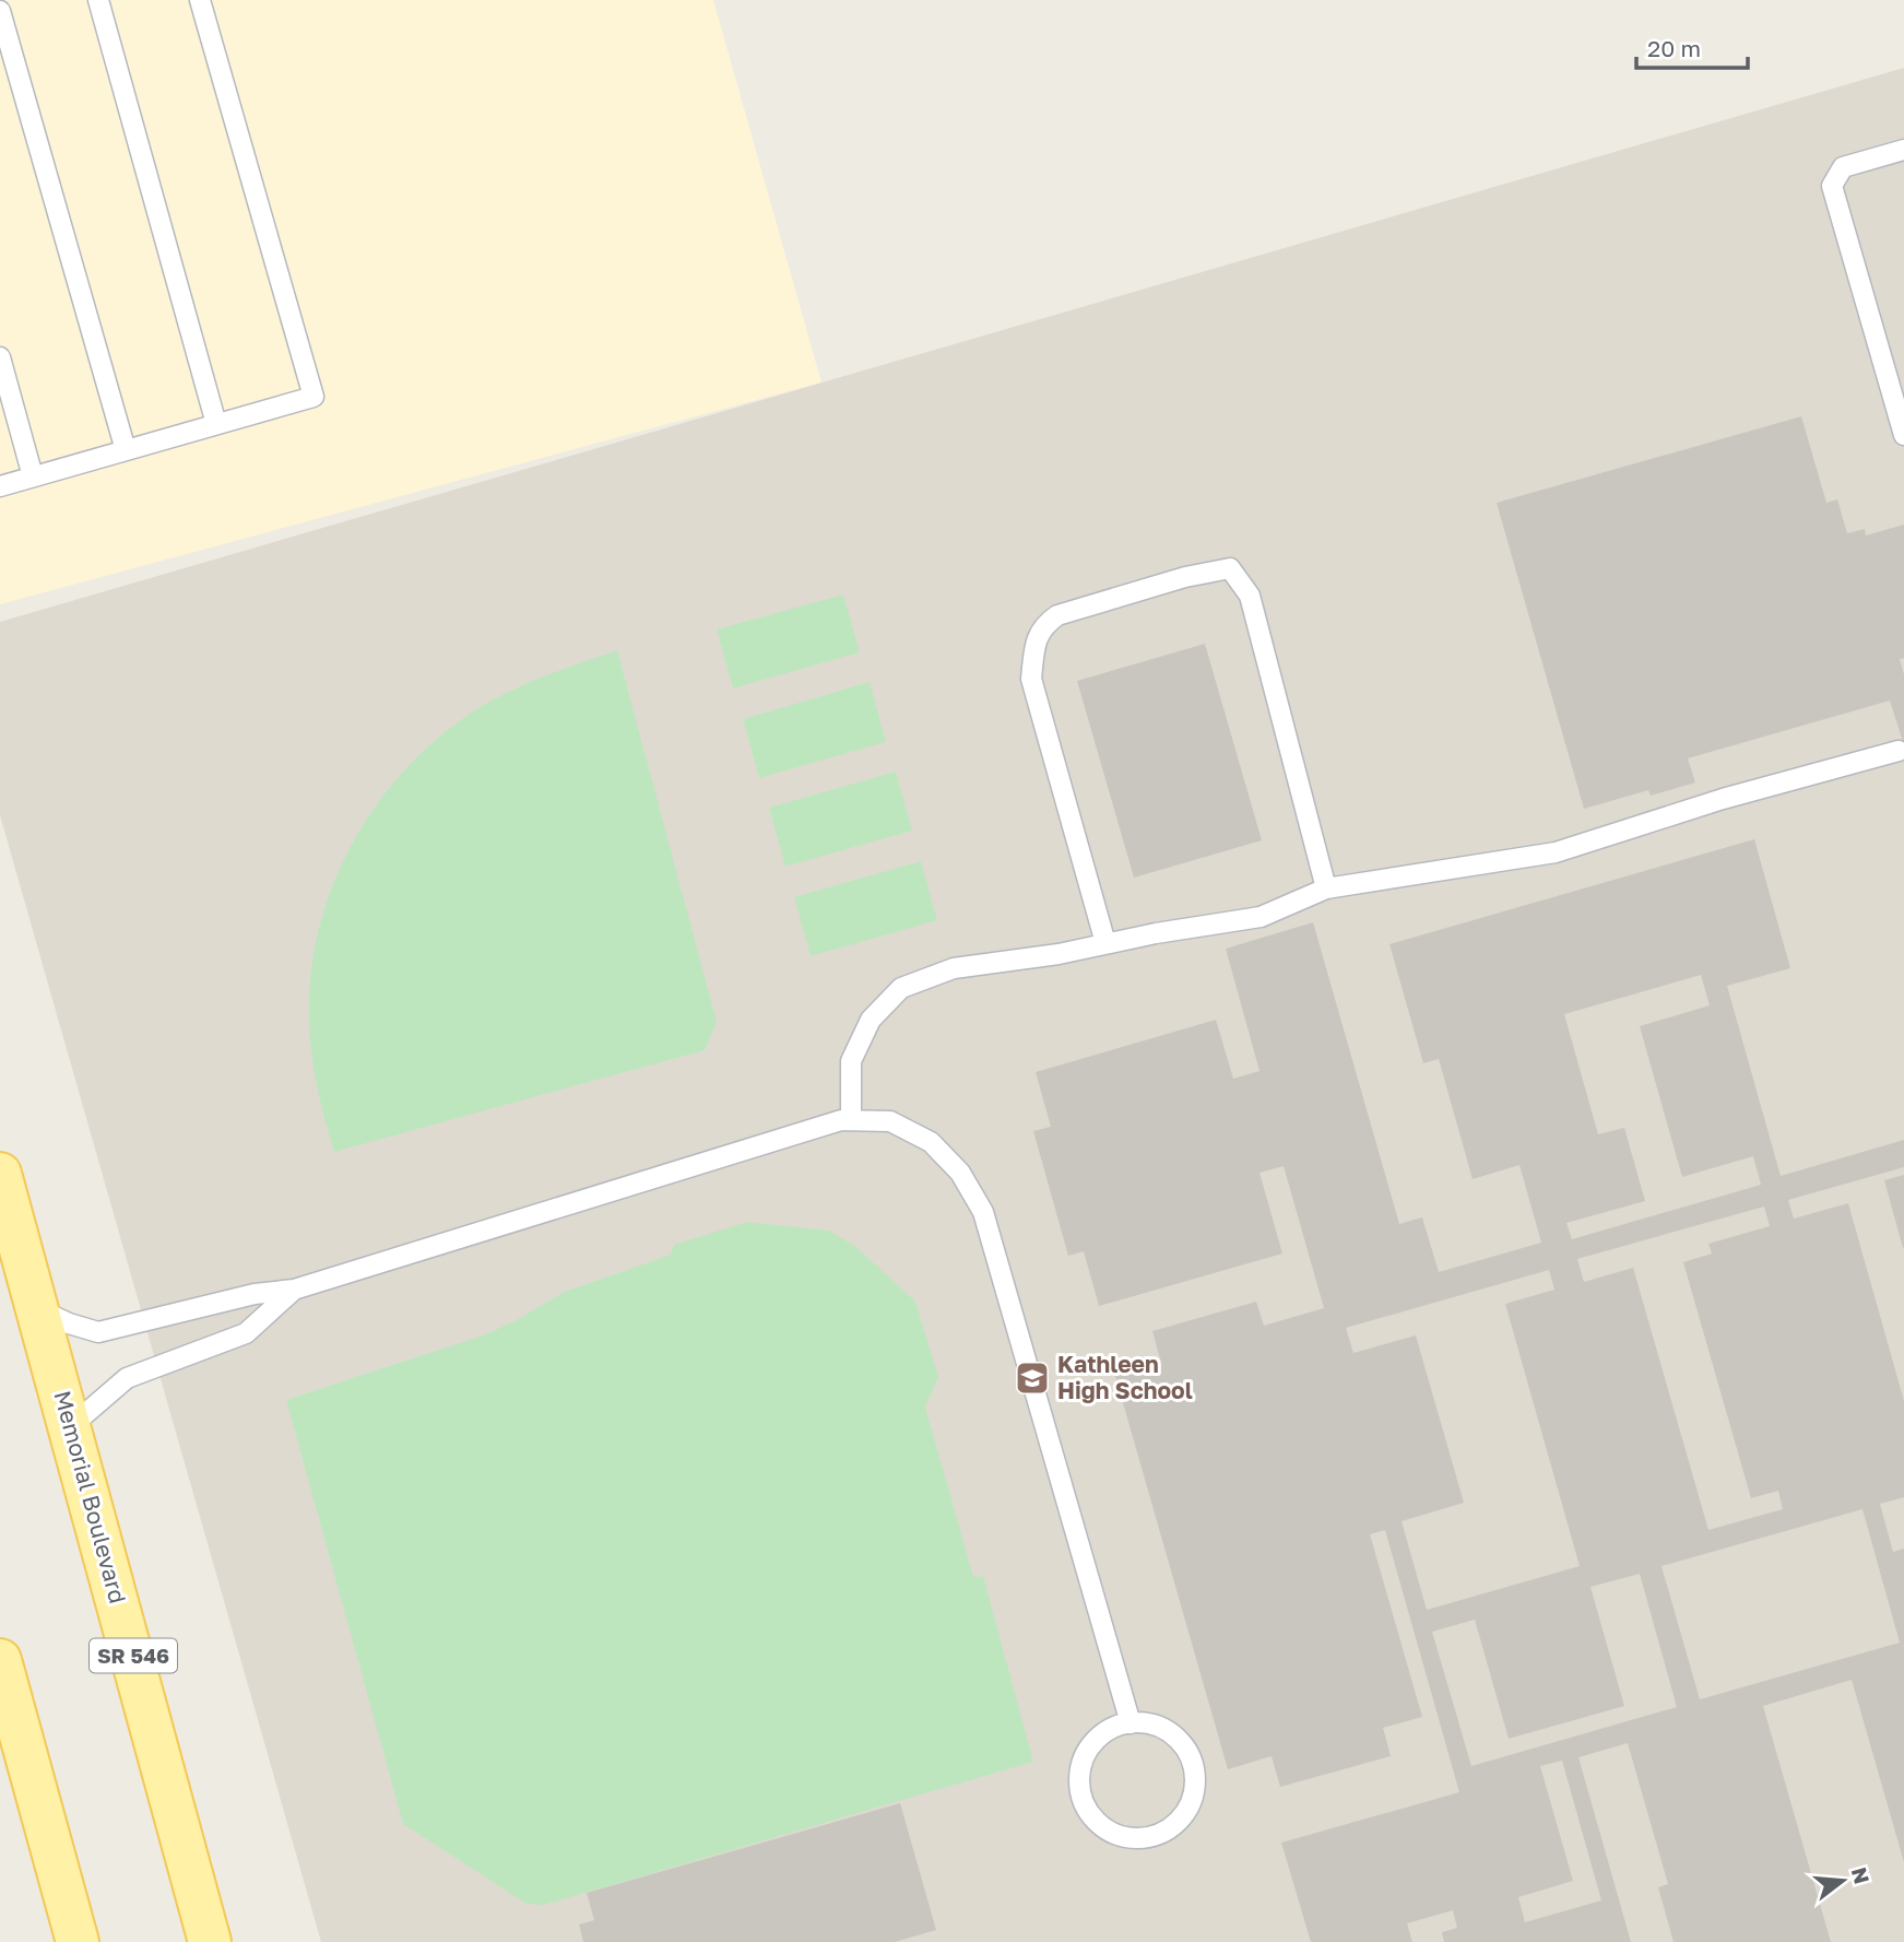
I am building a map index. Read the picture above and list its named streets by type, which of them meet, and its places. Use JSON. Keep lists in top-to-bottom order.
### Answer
{
  "streets": {
    "main road": ["Memorial Boulevard", "SR 546"]
  },
  "places": {
    "school or university": ["Kathleen High School"]
  },
  "scale_bar": "20 m",
  "north": "right"
}
